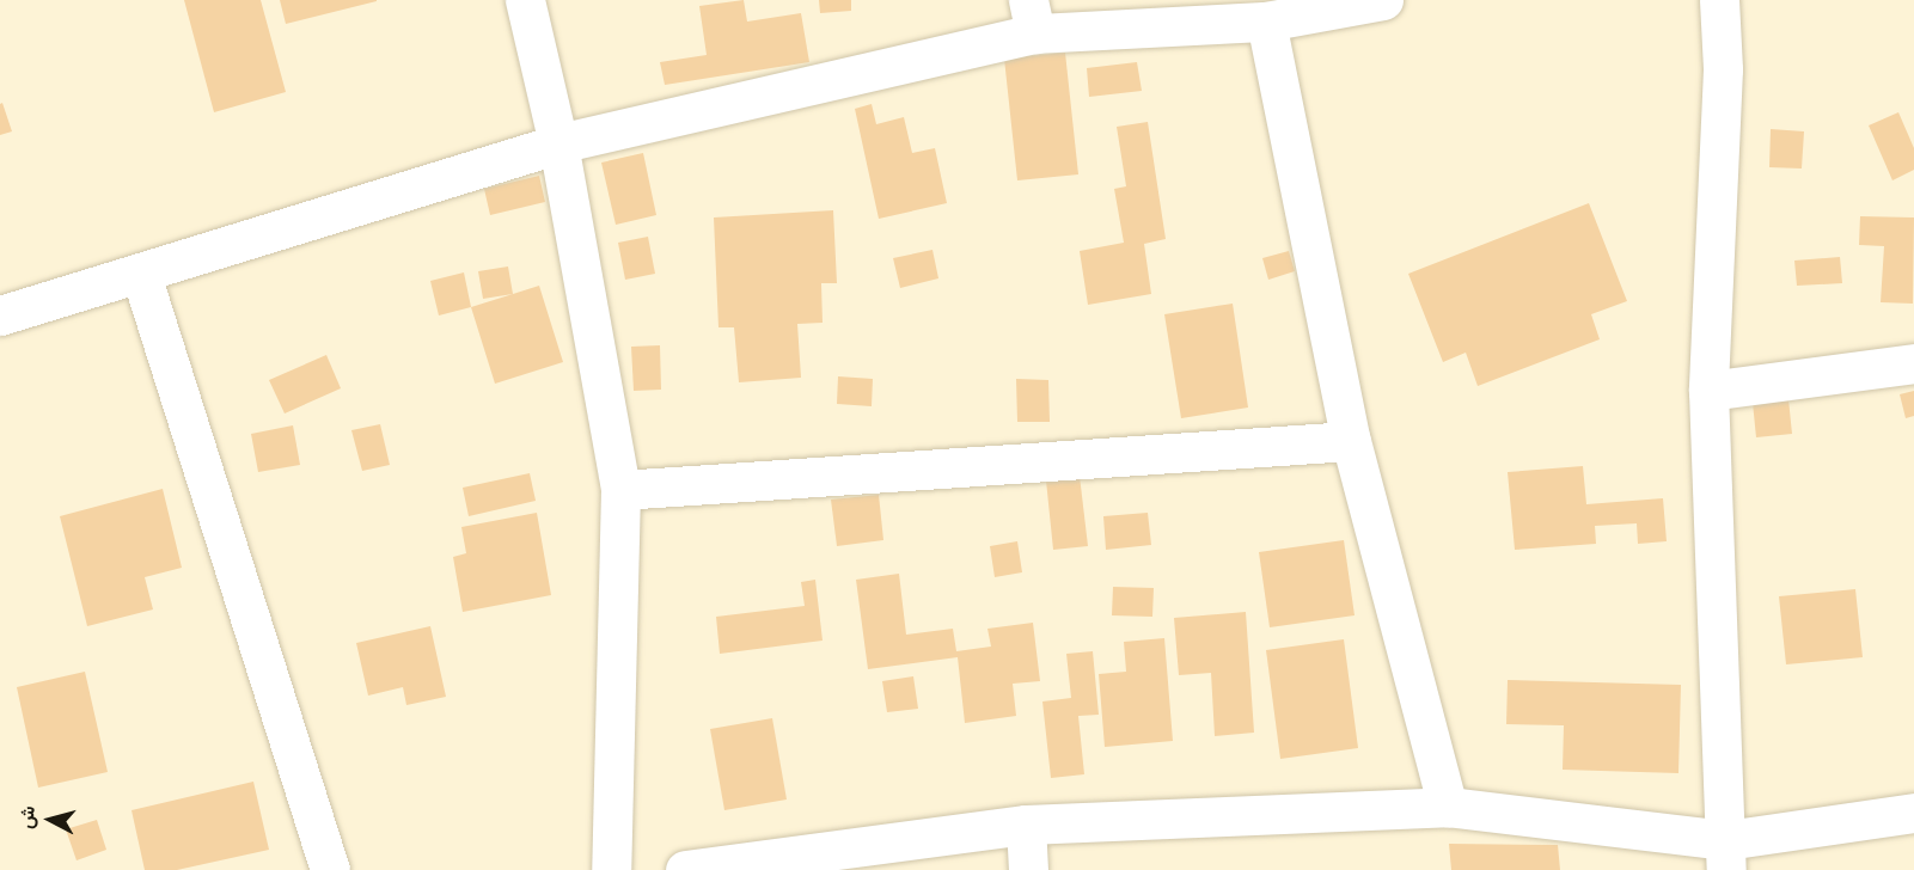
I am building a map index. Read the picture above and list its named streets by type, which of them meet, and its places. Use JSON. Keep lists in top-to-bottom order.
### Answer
{
  "north": "left"
}
